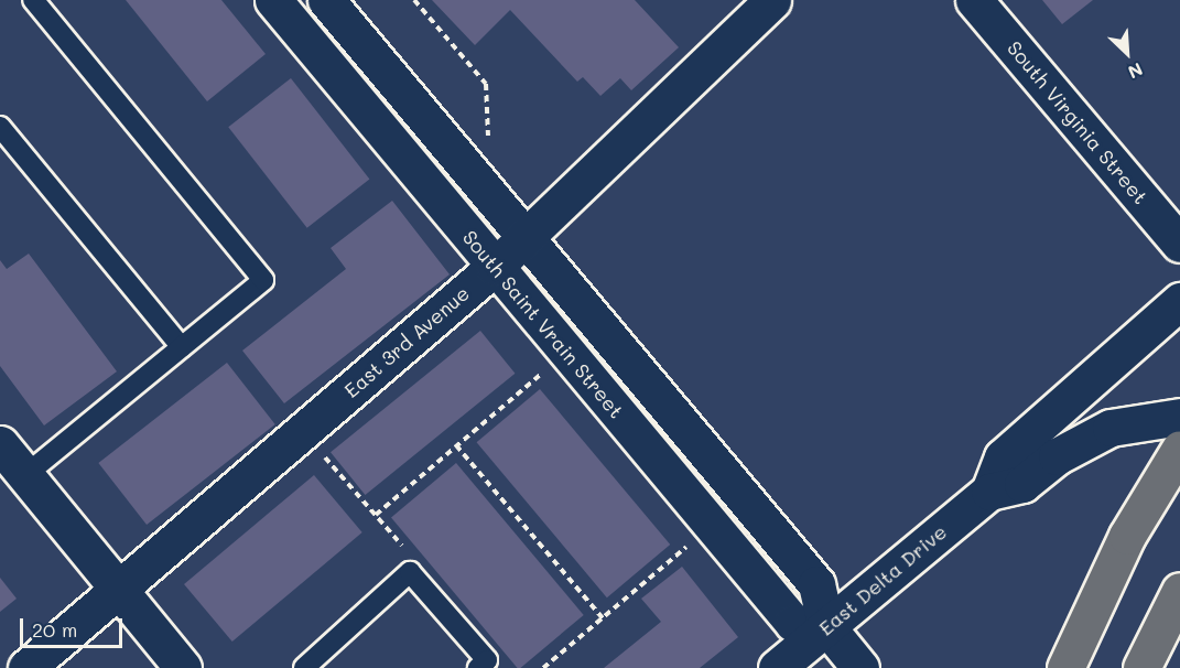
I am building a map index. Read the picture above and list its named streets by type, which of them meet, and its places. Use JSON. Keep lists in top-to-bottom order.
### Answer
{
  "streets": {
    "street": [
      "South Virginia Street",
      "South Saint Vrain Street",
      "East 3rd Avenue",
      "East Delta Drive"
    ]
  },
  "crossings": [
    ["South Saint Vrain Street", "East 3rd Avenue"],
    ["South Saint Vrain Street", "East Delta Drive"]
  ],
  "scale_bar": "20 m",
  "north": "bottom right"
}
